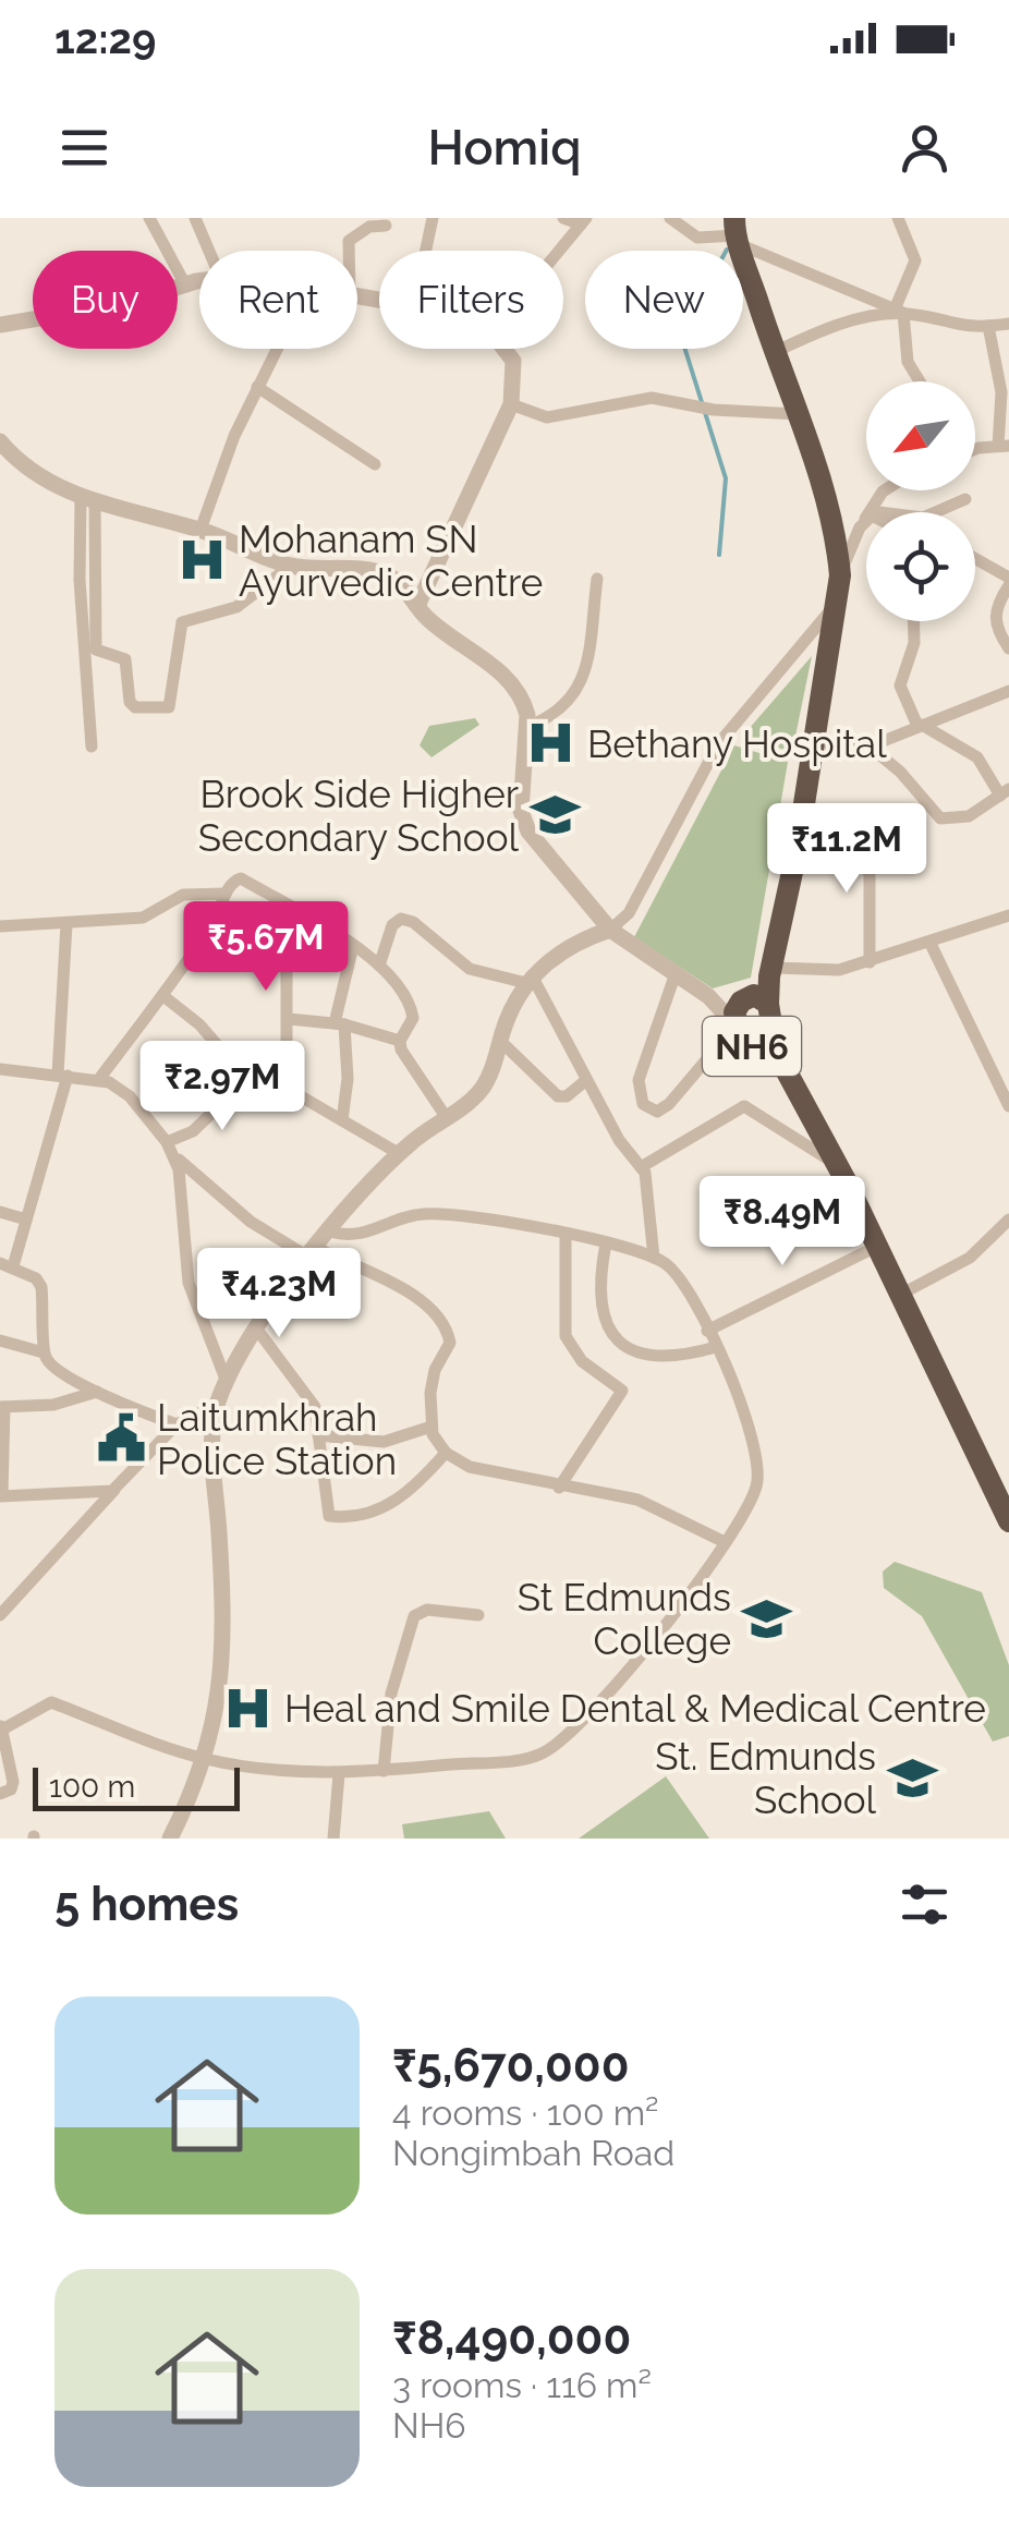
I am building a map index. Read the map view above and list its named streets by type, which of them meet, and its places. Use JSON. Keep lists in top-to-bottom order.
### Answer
{
  "streets": {
    "highway": ["NH6"]
  },
  "places": {
    "hospital": ["Mohanam SN Ayurvedic Centre", "Bethany Hospital", "Heal and Smile Dental & Medical Centre"],
    "school or university": ["Brook Side Higher Secondary School", "St Edmunds College", "St. Edmunds School"],
    "public building": ["Laitumkhrah Police Station"]
  },
  "scale_bar": "100 m",
  "north": "bottom left",
  "page": {
    "status": "12:29",
    "header": "Homiq",
    "chip": [
      "Buy",
      "Rent",
      "Filters",
      "New"
    ],
    "price": [
      "₹11.2M",
      "₹5.67M",
      "₹2.97M",
      "₹8.49M",
      "₹4.23M"
    ],
    "scale": "100 m",
    "heading": "5 homes",
    "list": [
      {
        "name": "₹5,670,000",
        "note": "4 rooms · 100 m² · Nongimbah Road"
      },
      {
        "name": "₹8,490,000",
        "note": "3 rooms · 116 m² · NH6"
      }
    ]
  }
}
